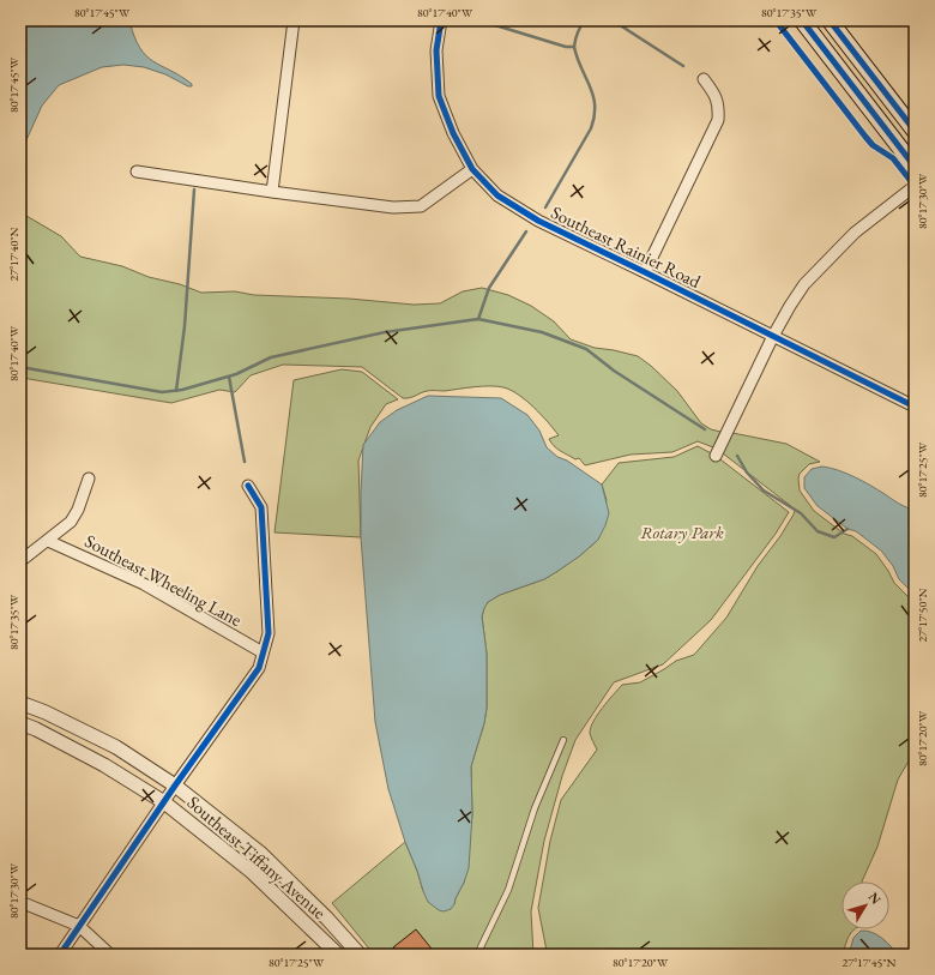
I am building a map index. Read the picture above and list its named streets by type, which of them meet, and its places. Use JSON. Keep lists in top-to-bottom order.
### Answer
{
  "streets": {
    "street": ["Southeast Rainier Road", "Southeast Wheeling Lane", "Southeast Tiffany Avenue"]
  },
  "parks": ["Rotary Park"],
  "north": "top right",
  "coordinates": [
    "80°17'45\"W",
    "80°17'40\"W",
    "80°17'35\"W",
    "80°17'30\"W",
    "27°17'40\"N",
    "80°17'25\"W",
    "27°17'50\"N",
    "80°17'20\"W",
    "27°17'45\"N"
  ]
}
